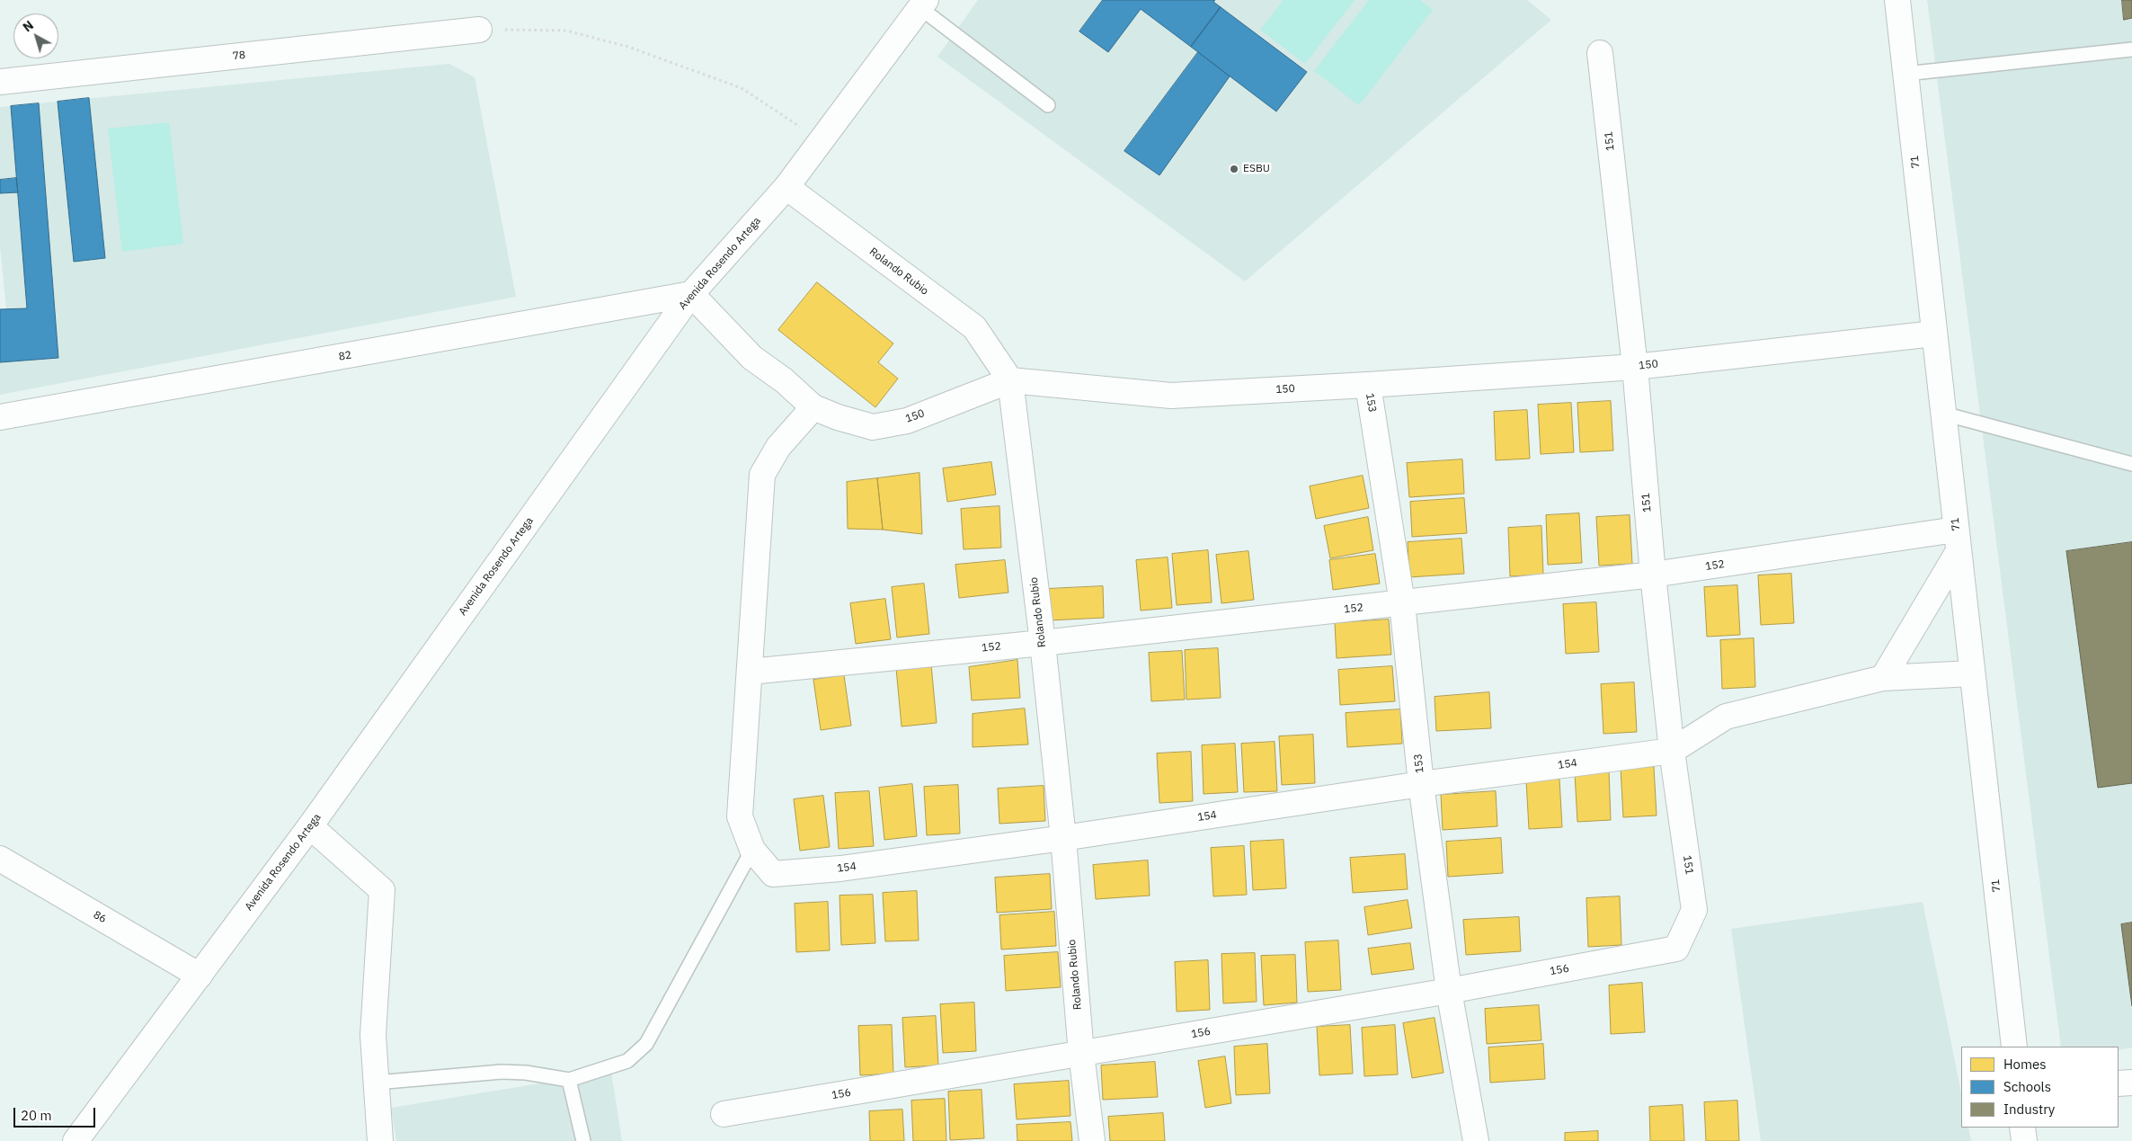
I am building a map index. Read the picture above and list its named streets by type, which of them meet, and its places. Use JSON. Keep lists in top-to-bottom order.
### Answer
{
  "streets": {
    "street": [
      "78",
      "151",
      "71",
      "Avenida Rosendo Artega",
      "Rolando Rubio",
      "82",
      "150",
      "153",
      "152",
      "154",
      "86",
      "156"
    ]
  },
  "crossings": [
    ["151", "150"],
    ["151", "152"],
    ["151", "154"],
    ["151", "156"],
    ["71", "150"],
    ["71", "152"],
    ["Avenida Rosendo Artega", "Rolando Rubio"],
    ["Avenida Rosendo Artega", "82"],
    ["Avenida Rosendo Artega", "150"],
    ["Avenida Rosendo Artega", "86"],
    ["Rolando Rubio", "150"],
    ["Rolando Rubio", "152"],
    ["Rolando Rubio", "154"],
    ["Rolando Rubio", "156"],
    ["82", "150"],
    ["150", "153"],
    ["153", "152"],
    ["153", "154"],
    ["153", "156"]
  ],
  "places": ["ESBU"],
  "legend": ["Homes", "Schools", "Industry"],
  "scale_bar": "20 m",
  "north": "top left"
}
